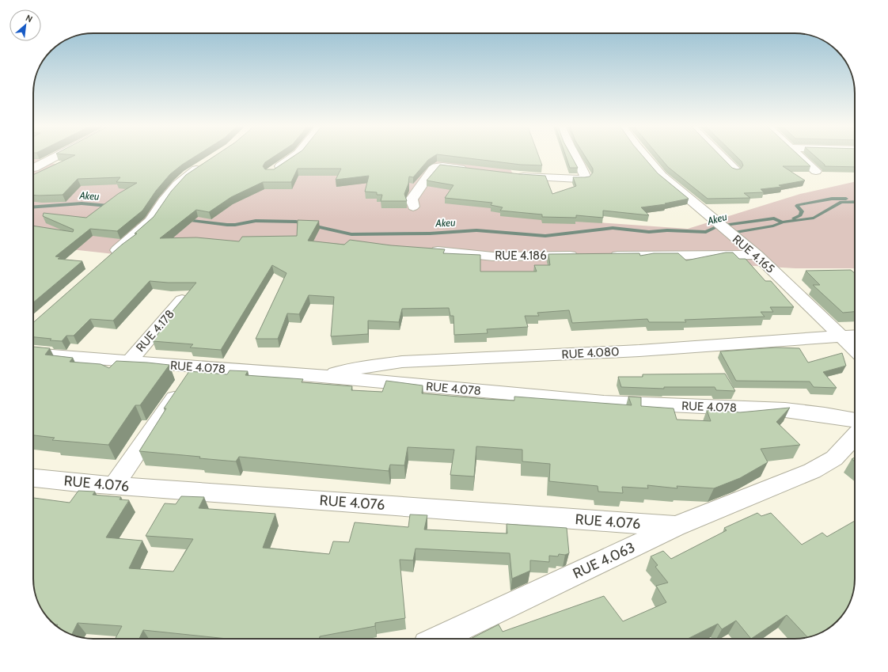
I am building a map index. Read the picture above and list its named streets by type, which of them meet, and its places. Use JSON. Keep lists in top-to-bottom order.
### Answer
{
  "streets": {
    "street": [
      "RUE 4.165",
      "RUE 4.186",
      "RUE 4.178",
      "RUE 4.080",
      "RUE 4.078",
      "RUE 4.076",
      "RUE 4.063"
    ]
  },
  "crossings": [
    ["RUE 4.165", "RUE 4.080"],
    ["RUE 4.178", "RUE 4.078"],
    ["RUE 4.080", "RUE 4.078"],
    ["RUE 4.076", "RUE 4.063"]
  ],
  "water": ["Akeu"],
  "north": "top right"
}
